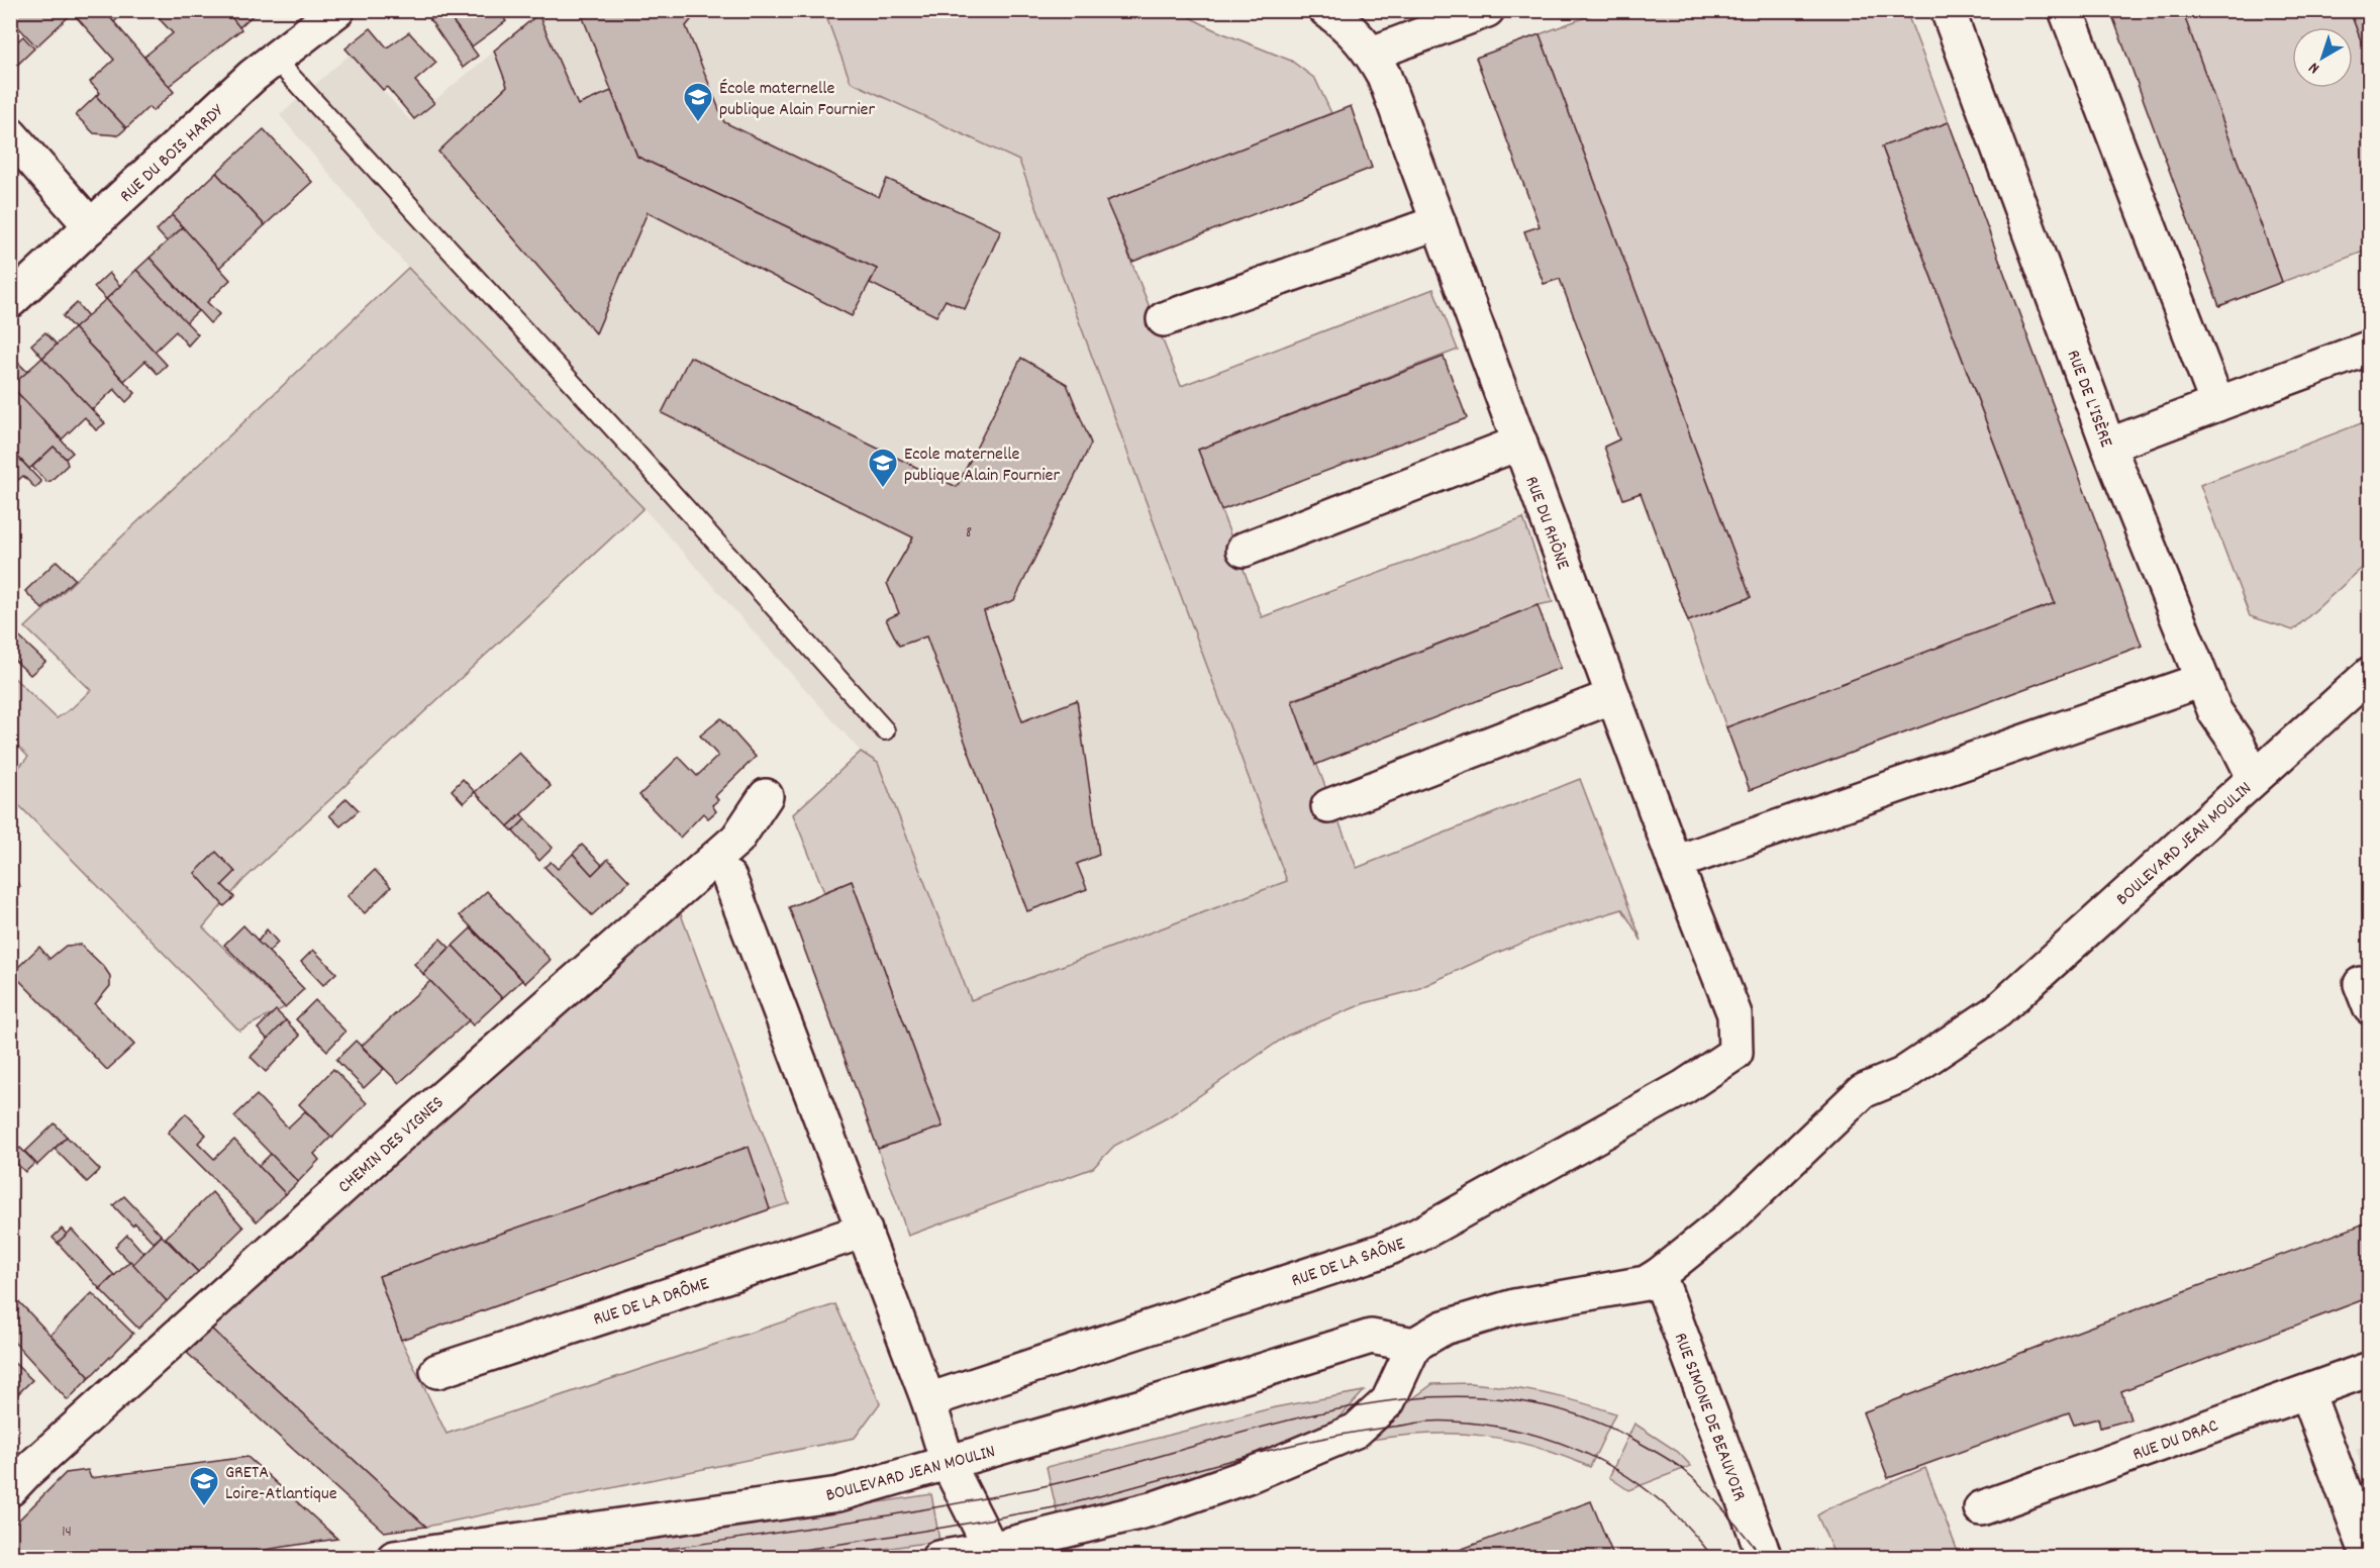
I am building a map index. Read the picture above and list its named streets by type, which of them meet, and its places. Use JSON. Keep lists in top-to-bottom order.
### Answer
{
  "streets": {
    "street": [
      "RUE DU BOIS HARDY",
      "RUE DE L'ISÈRE",
      "RUE DU RHÔNE",
      "BOULEVARD JEAN MOULIN",
      "CHEMIN DES VIGNES",
      "RUE DE LA SAÔNE",
      "RUE DE LA DRÔME",
      "RUE SIMONE DE BEAUVOIR",
      "RUE DU DRAC"
    ]
  },
  "crossings": [
    ["RUE DE L'ISÈRE", "BOULEVARD JEAN MOULIN"],
    ["RUE DU RHÔNE", "RUE DE LA SAÔNE"],
    ["BOULEVARD JEAN MOULIN", "RUE SIMONE DE BEAUVOIR"]
  ],
  "places": {
    "school or university": ["École maternelle publique Alain Fournier", "Ecole maternelle publique Alain Fournier", "GRETA Loire-Atlantique"]
  },
  "house_numbers": ["8", "14"],
  "north": "bottom left"
}
